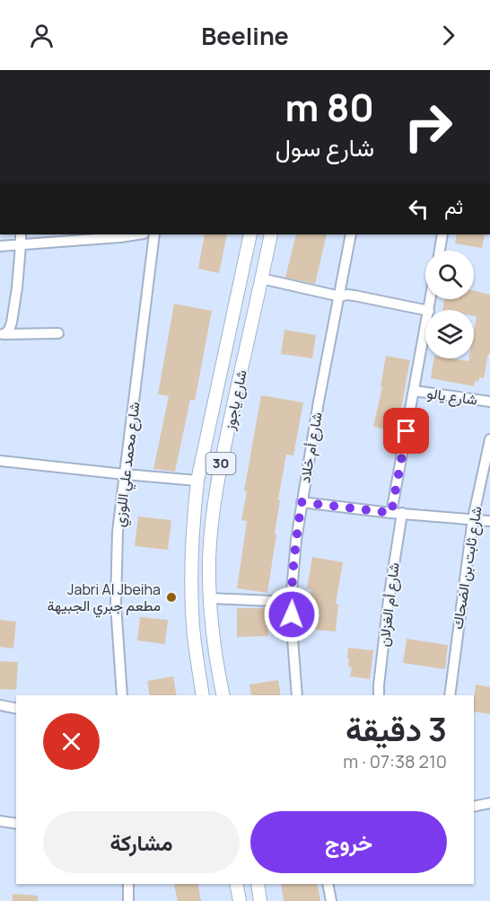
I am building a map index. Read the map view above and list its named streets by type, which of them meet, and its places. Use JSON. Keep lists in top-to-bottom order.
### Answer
{
  "streets": {
    "main road": ["شارع ياجوز", "30"],
    "street": [
      "شارع يالو",
      "شارع أم خلاد",
      "شارع محمد علي اللوزي",
      "شارع ثابت بن الضحاك",
      "شارع أم الغزلان"
    ]
  },
  "crossings": [
    ["شارع يالو", "شارع أم الغزلان"]
  ],
  "places": ["Jabri Al Jbeiha مطعم جبري الجبيهة"],
  "page": {
    "header": "Beeline",
    "turn": ["80 m", "شارع سول"],
    "then": "ثم",
    "heading": ["3 دقيقة", "210 m · 07:38"],
    "buttons": ["خروج", "مشاركة"]
  }
}
